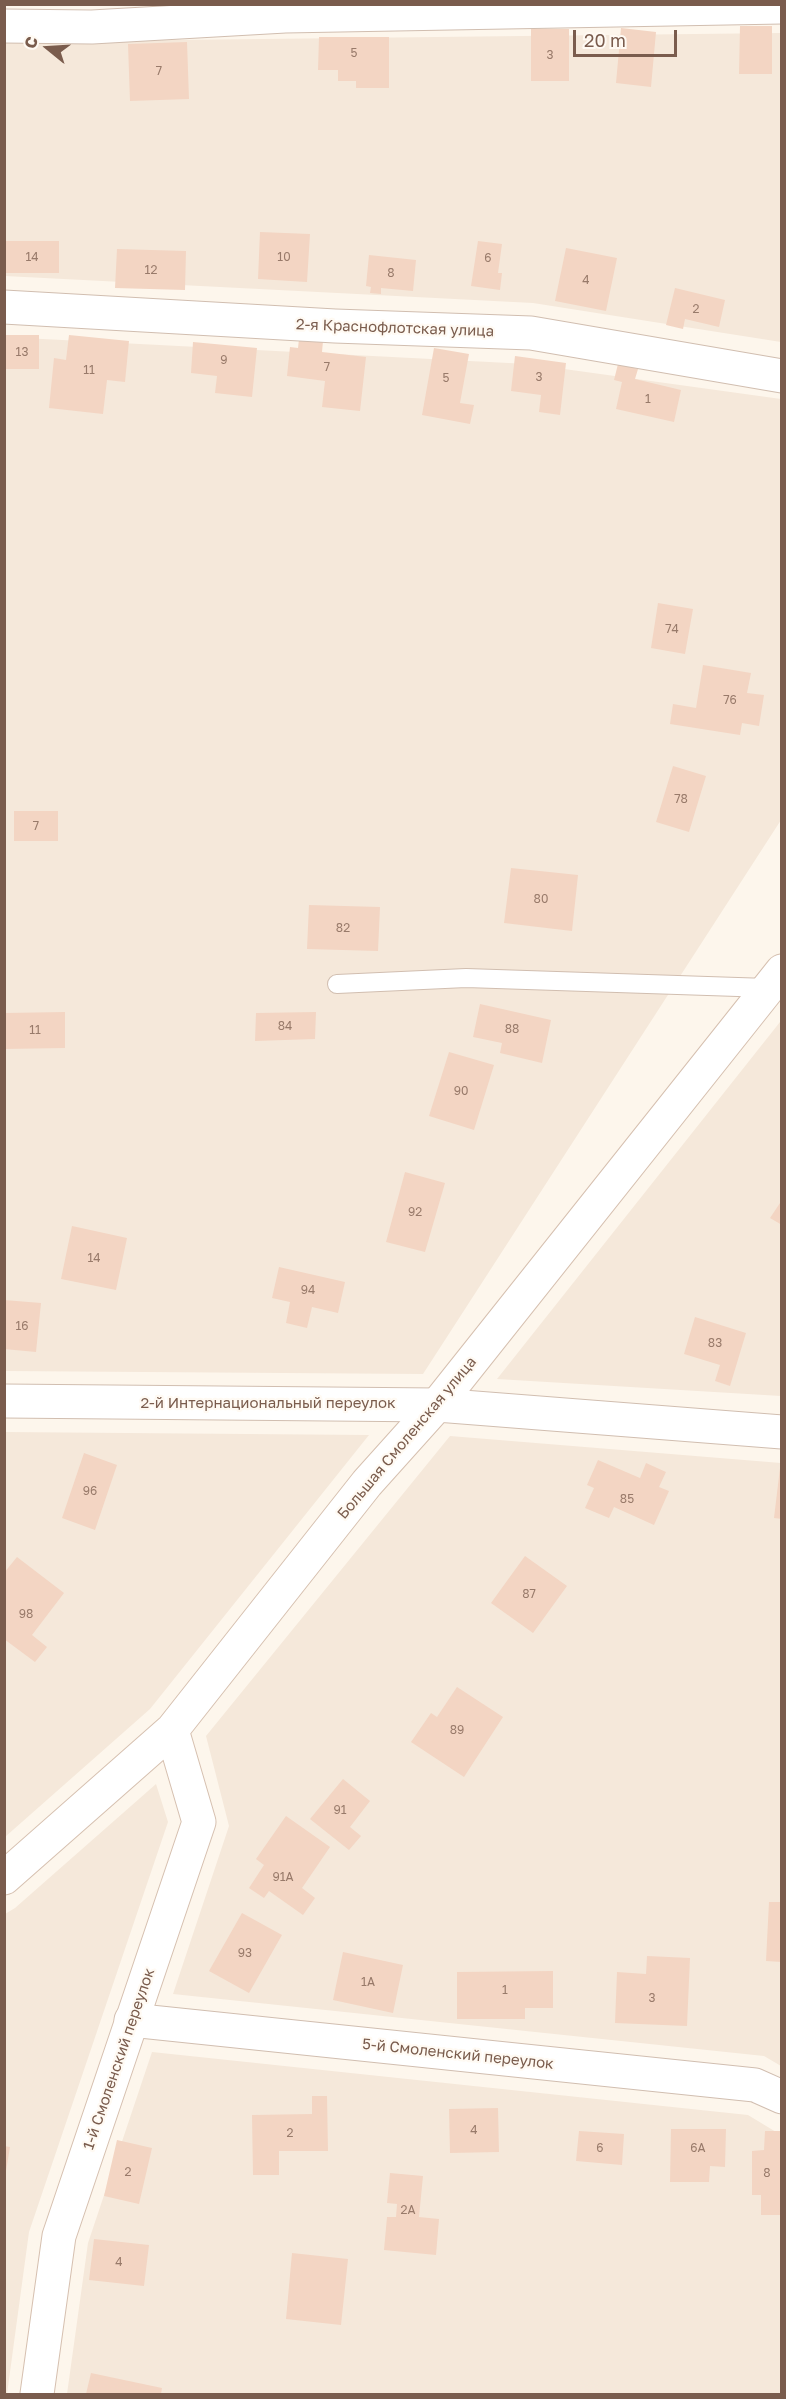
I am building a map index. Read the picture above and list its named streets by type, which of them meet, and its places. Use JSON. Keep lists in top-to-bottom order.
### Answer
{
  "streets": {
    "street": [
      "2-я Краснофлотская улица",
      "2-й Интернациональный переулок",
      "Большая Смоленская улица",
      "5-й Смоленский переулок",
      "1-й Смоленский переулок"
    ]
  },
  "crossings": [
    ["2-й Интернациональный переулок", "Большая Смоленская улица"],
    ["Большая Смоленская улица", "1-й Смоленский переулок"],
    ["5-й Смоленский переулок", "1-й Смоленский переулок"]
  ],
  "house_numbers": [
    "5",
    "3",
    "7",
    "14",
    "10",
    "6",
    "12",
    "8",
    "4",
    "2",
    "13",
    "9",
    "7",
    "11",
    "3",
    "5",
    "1",
    "74",
    "76",
    "78",
    "7",
    "80",
    "82",
    "84",
    "88",
    "11",
    "90",
    "92",
    "14",
    "94",
    "16",
    "83",
    "96",
    "85",
    "87",
    "98",
    "89",
    "91",
    "91А",
    "93",
    "1А",
    "1",
    "3",
    "4",
    "2",
    "6",
    "6А",
    "2",
    "8",
    "2А",
    "4"
  ],
  "scale_bar": "20 m",
  "north": "left"
}
